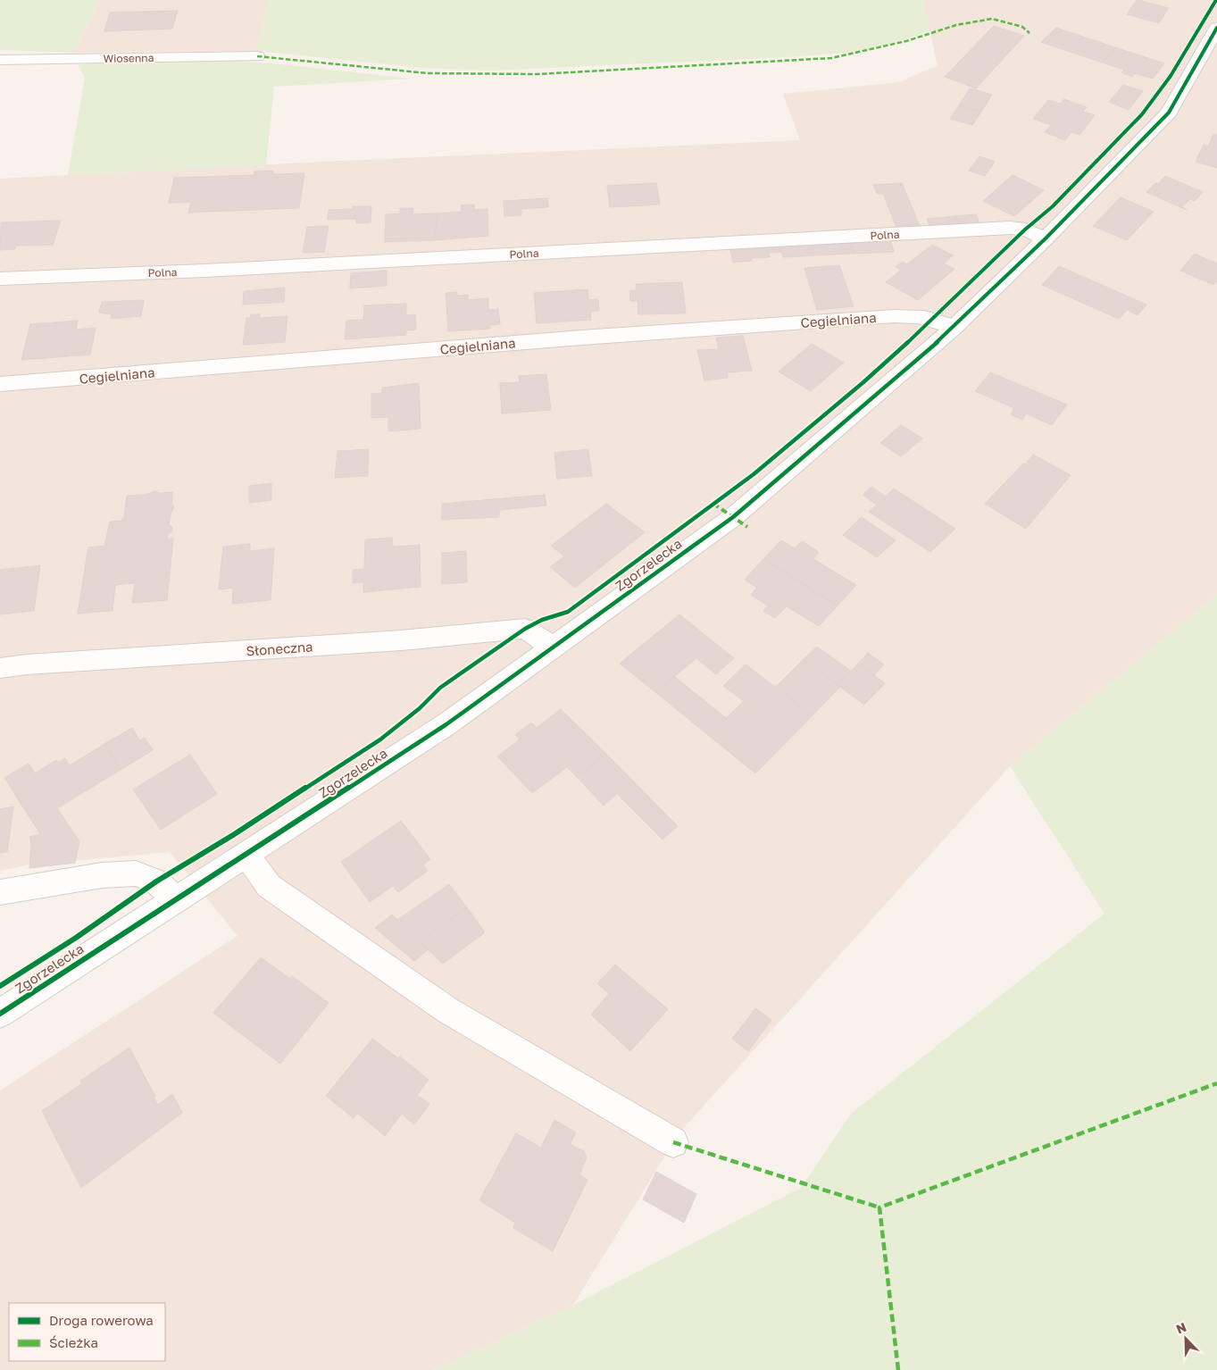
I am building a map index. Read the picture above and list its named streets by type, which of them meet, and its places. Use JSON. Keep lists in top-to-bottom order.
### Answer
{
  "streets": {
    "street": [
      "Wiosenna",
      "Polna",
      "Cegielniana",
      "Zgorzelecka",
      "Słoneczna"
    ]
  },
  "crossings": [
    ["Polna", "Zgorzelecka"],
    ["Cegielniana", "Zgorzelecka"],
    ["Zgorzelecka", "Słoneczna"]
  ],
  "legend": ["Droga rowerowa", "Ścieżka"],
  "north": "top left"
}
